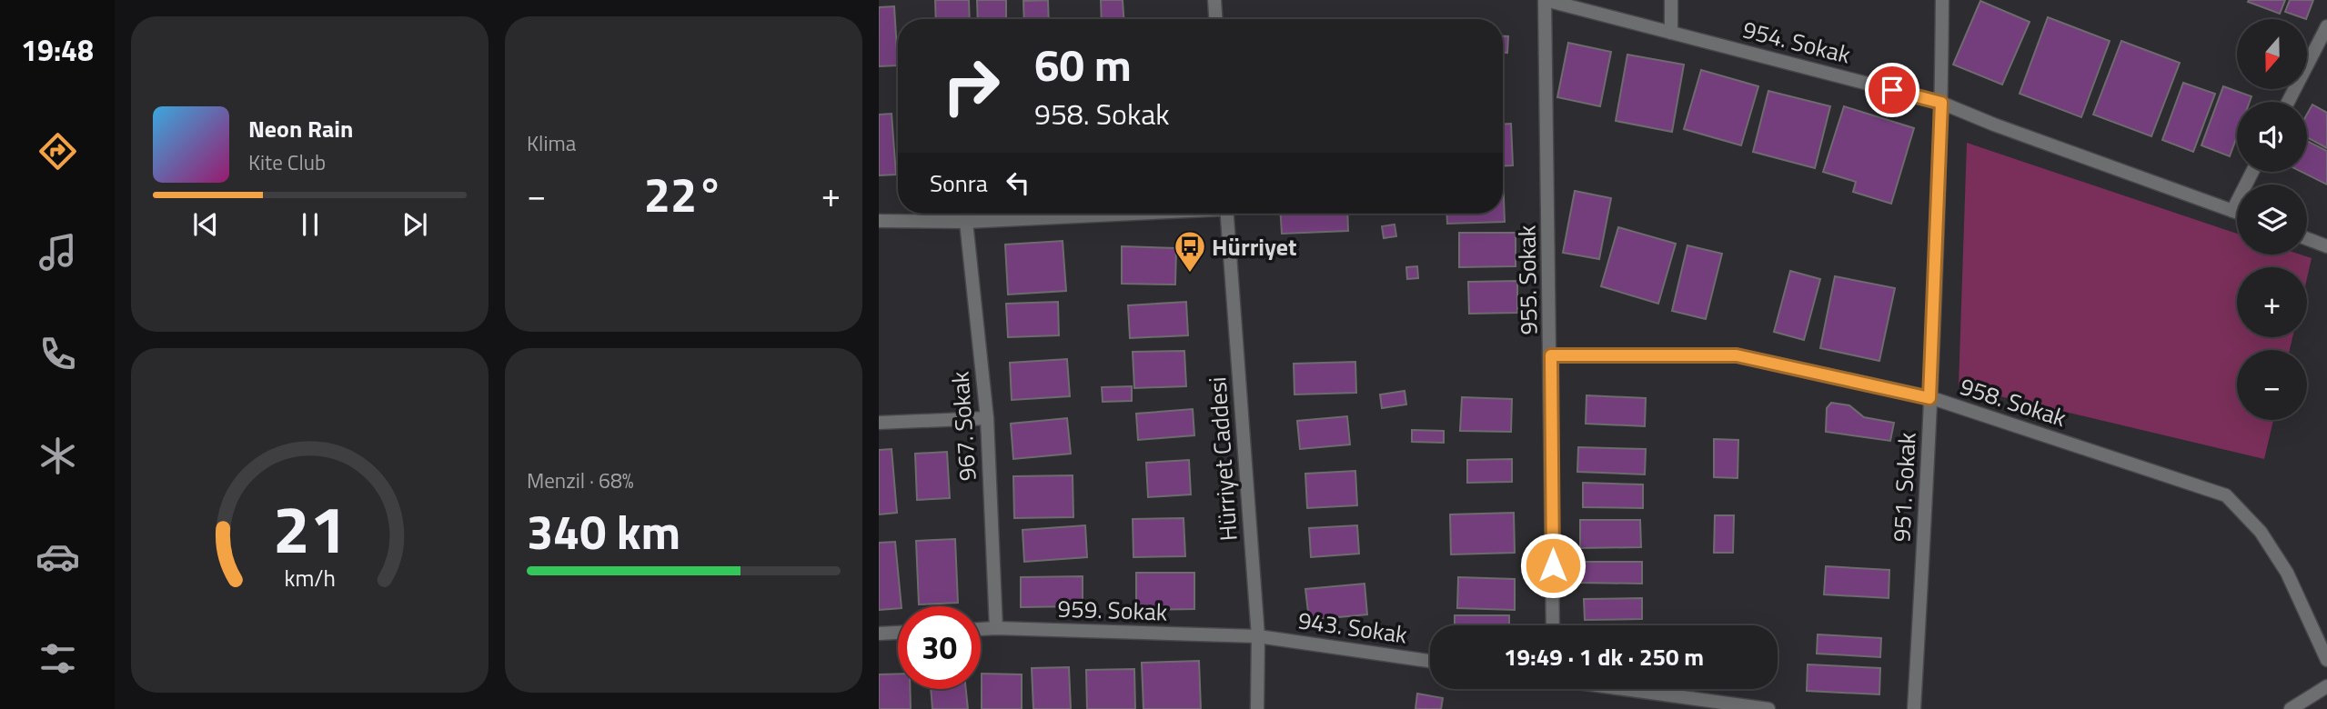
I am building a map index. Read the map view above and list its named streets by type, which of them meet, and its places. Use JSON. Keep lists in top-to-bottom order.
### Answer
{
  "streets": {
    "street": [
      "954. Sokak",
      "955. Sokak",
      "958. Sokak",
      "967. Sokak",
      "Hürriyet Caddesi",
      "951. Sokak",
      "959. Sokak",
      "943. Sokak"
    ]
  },
  "crossings": [
    ["954. Sokak", "955. Sokak"],
    ["954. Sokak", "951. Sokak"],
    ["955. Sokak", "958. Sokak"],
    ["958. Sokak", "951. Sokak"],
    ["967. Sokak", "959. Sokak"],
    ["Hürriyet Caddesi", "959. Sokak"],
    ["Hürriyet Caddesi", "943. Sokak"],
    ["959. Sokak", "943. Sokak"]
  ],
  "places": {
    "bus stop": ["Hürriyet"]
  },
  "north": "bottom",
  "page": {
    "tabs": "19:48",
    "tile": [
      "Klima",
      ["Menzil · 68%", "340 km"]
    ],
    "map_buttons": ["+", "−"],
    "turn": ["60 m", "958. Sokak"],
    "song": ["Neon Rain", "Kite Club"],
    "then": "Sonra",
    "heat": ["−", "22°", "+"],
    "limit": "30",
    "trip": "19:49 · 1 dk · 250 m",
    "gauge": ["21", "km/h"]
  }
}
